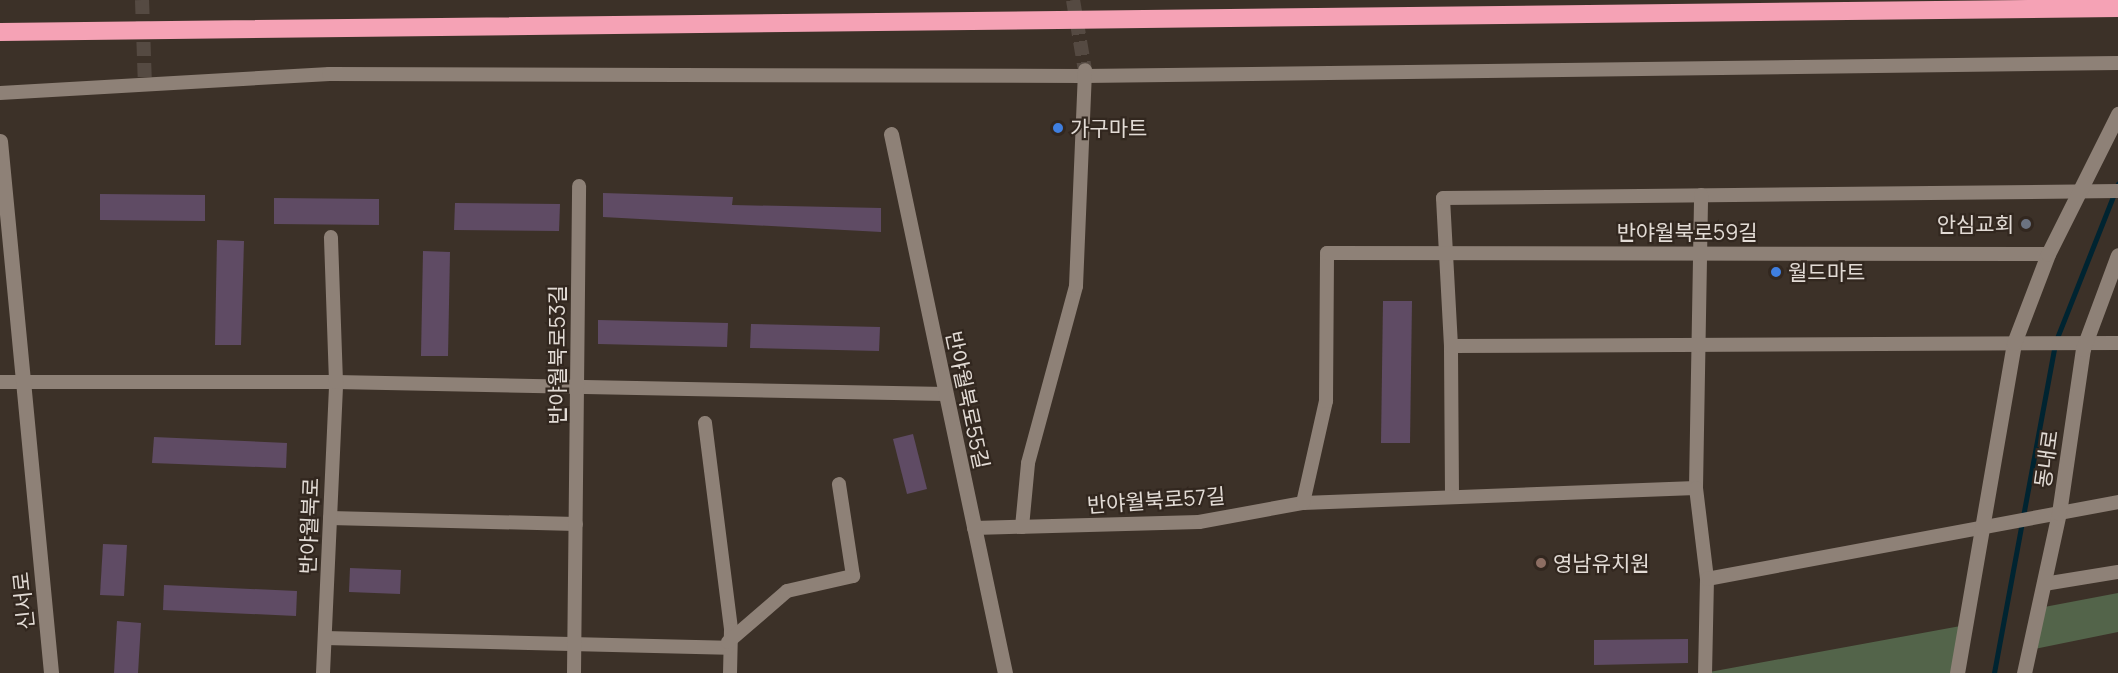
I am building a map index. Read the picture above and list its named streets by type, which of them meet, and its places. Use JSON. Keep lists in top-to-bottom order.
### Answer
{
  "streets": {
    "street": [
      "반야월북로59길",
      "반야월북로53길",
      "반야월북로55길",
      "동내로",
      "반야월북로57길",
      "반야월북로",
      "신서로"
    ]
  },
  "crossings": [
    ["반야월북로59길", "반야월북로57길"],
    ["반야월북로55길", "반야월북로57길"]
  ],
  "places": [
    "가구마트",
    "안심교회",
    "월드마트",
    "영남유치원"
  ]
}
